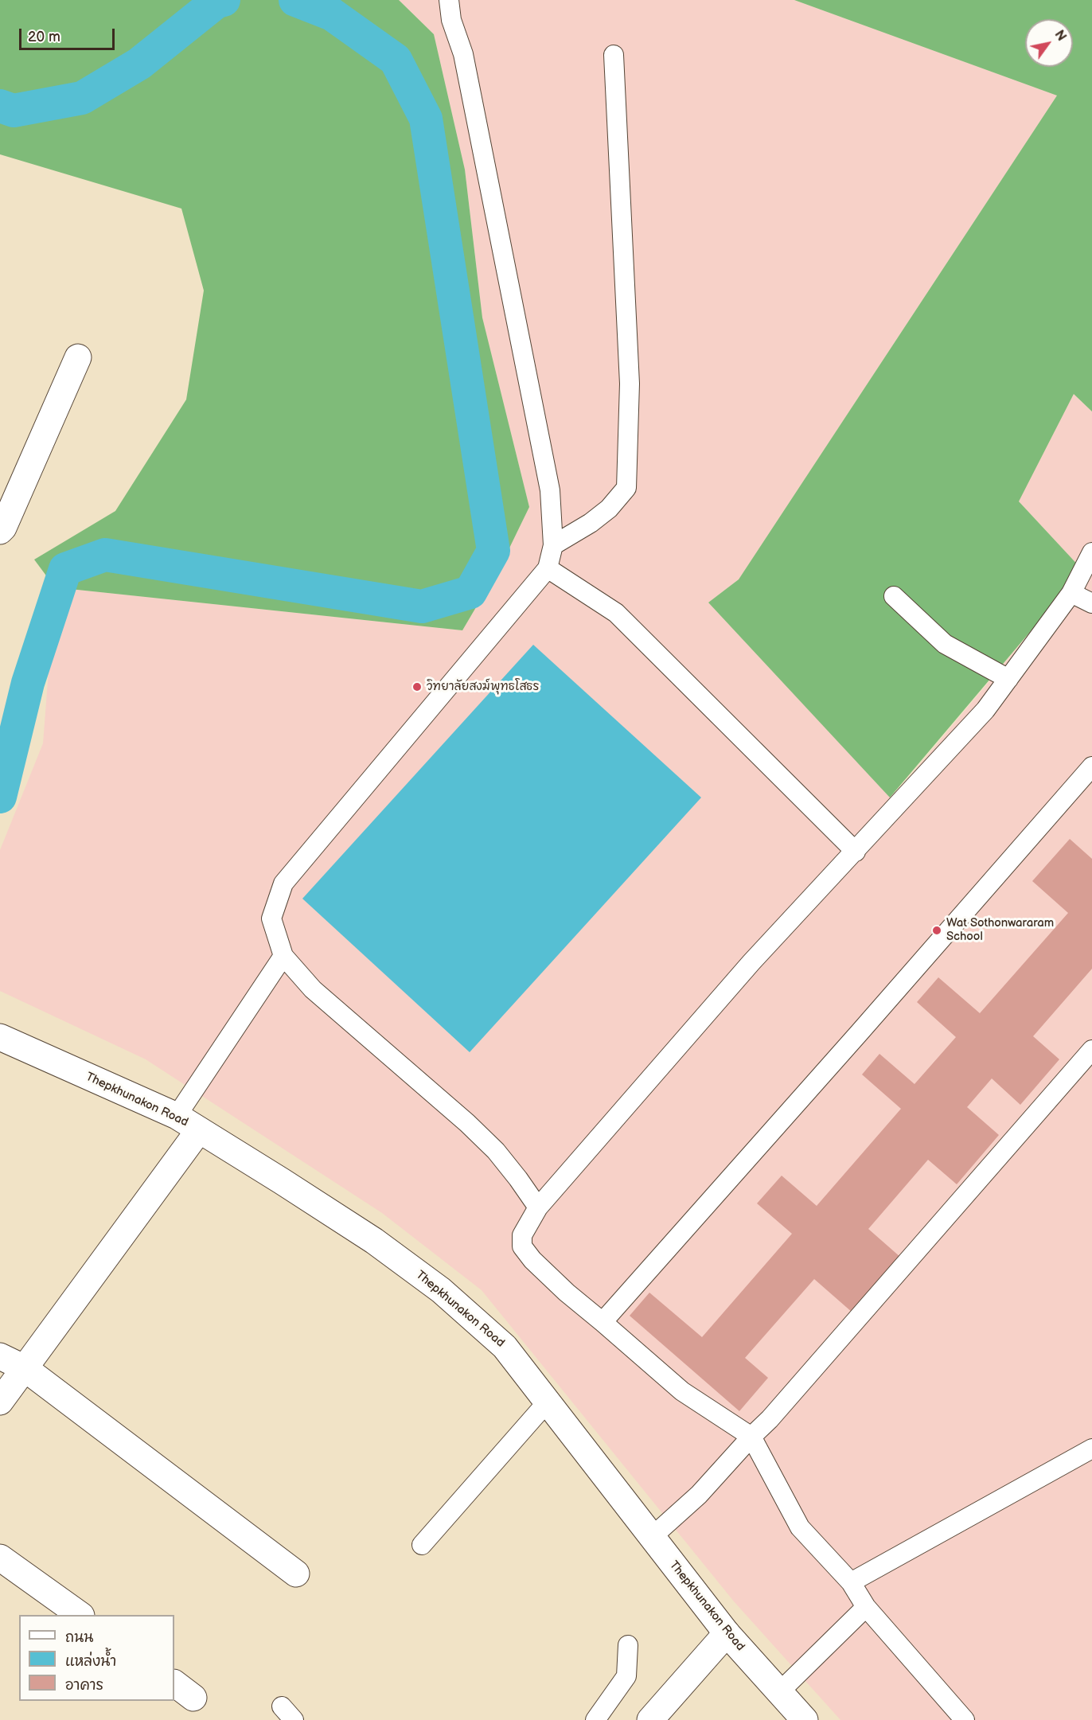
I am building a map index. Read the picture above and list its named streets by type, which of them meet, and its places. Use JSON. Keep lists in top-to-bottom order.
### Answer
{
  "streets": {
    "street": ["Thepkhunakon Road"]
  },
  "places": ["วิทยาลัยสงฆ์พุทธโสธร", "Wat Sothonwararam School"],
  "legend": ["ถนน", "แหล่งน้ำ", "อาคาร"],
  "scale_bar": "20 m",
  "north": "top right"
}
